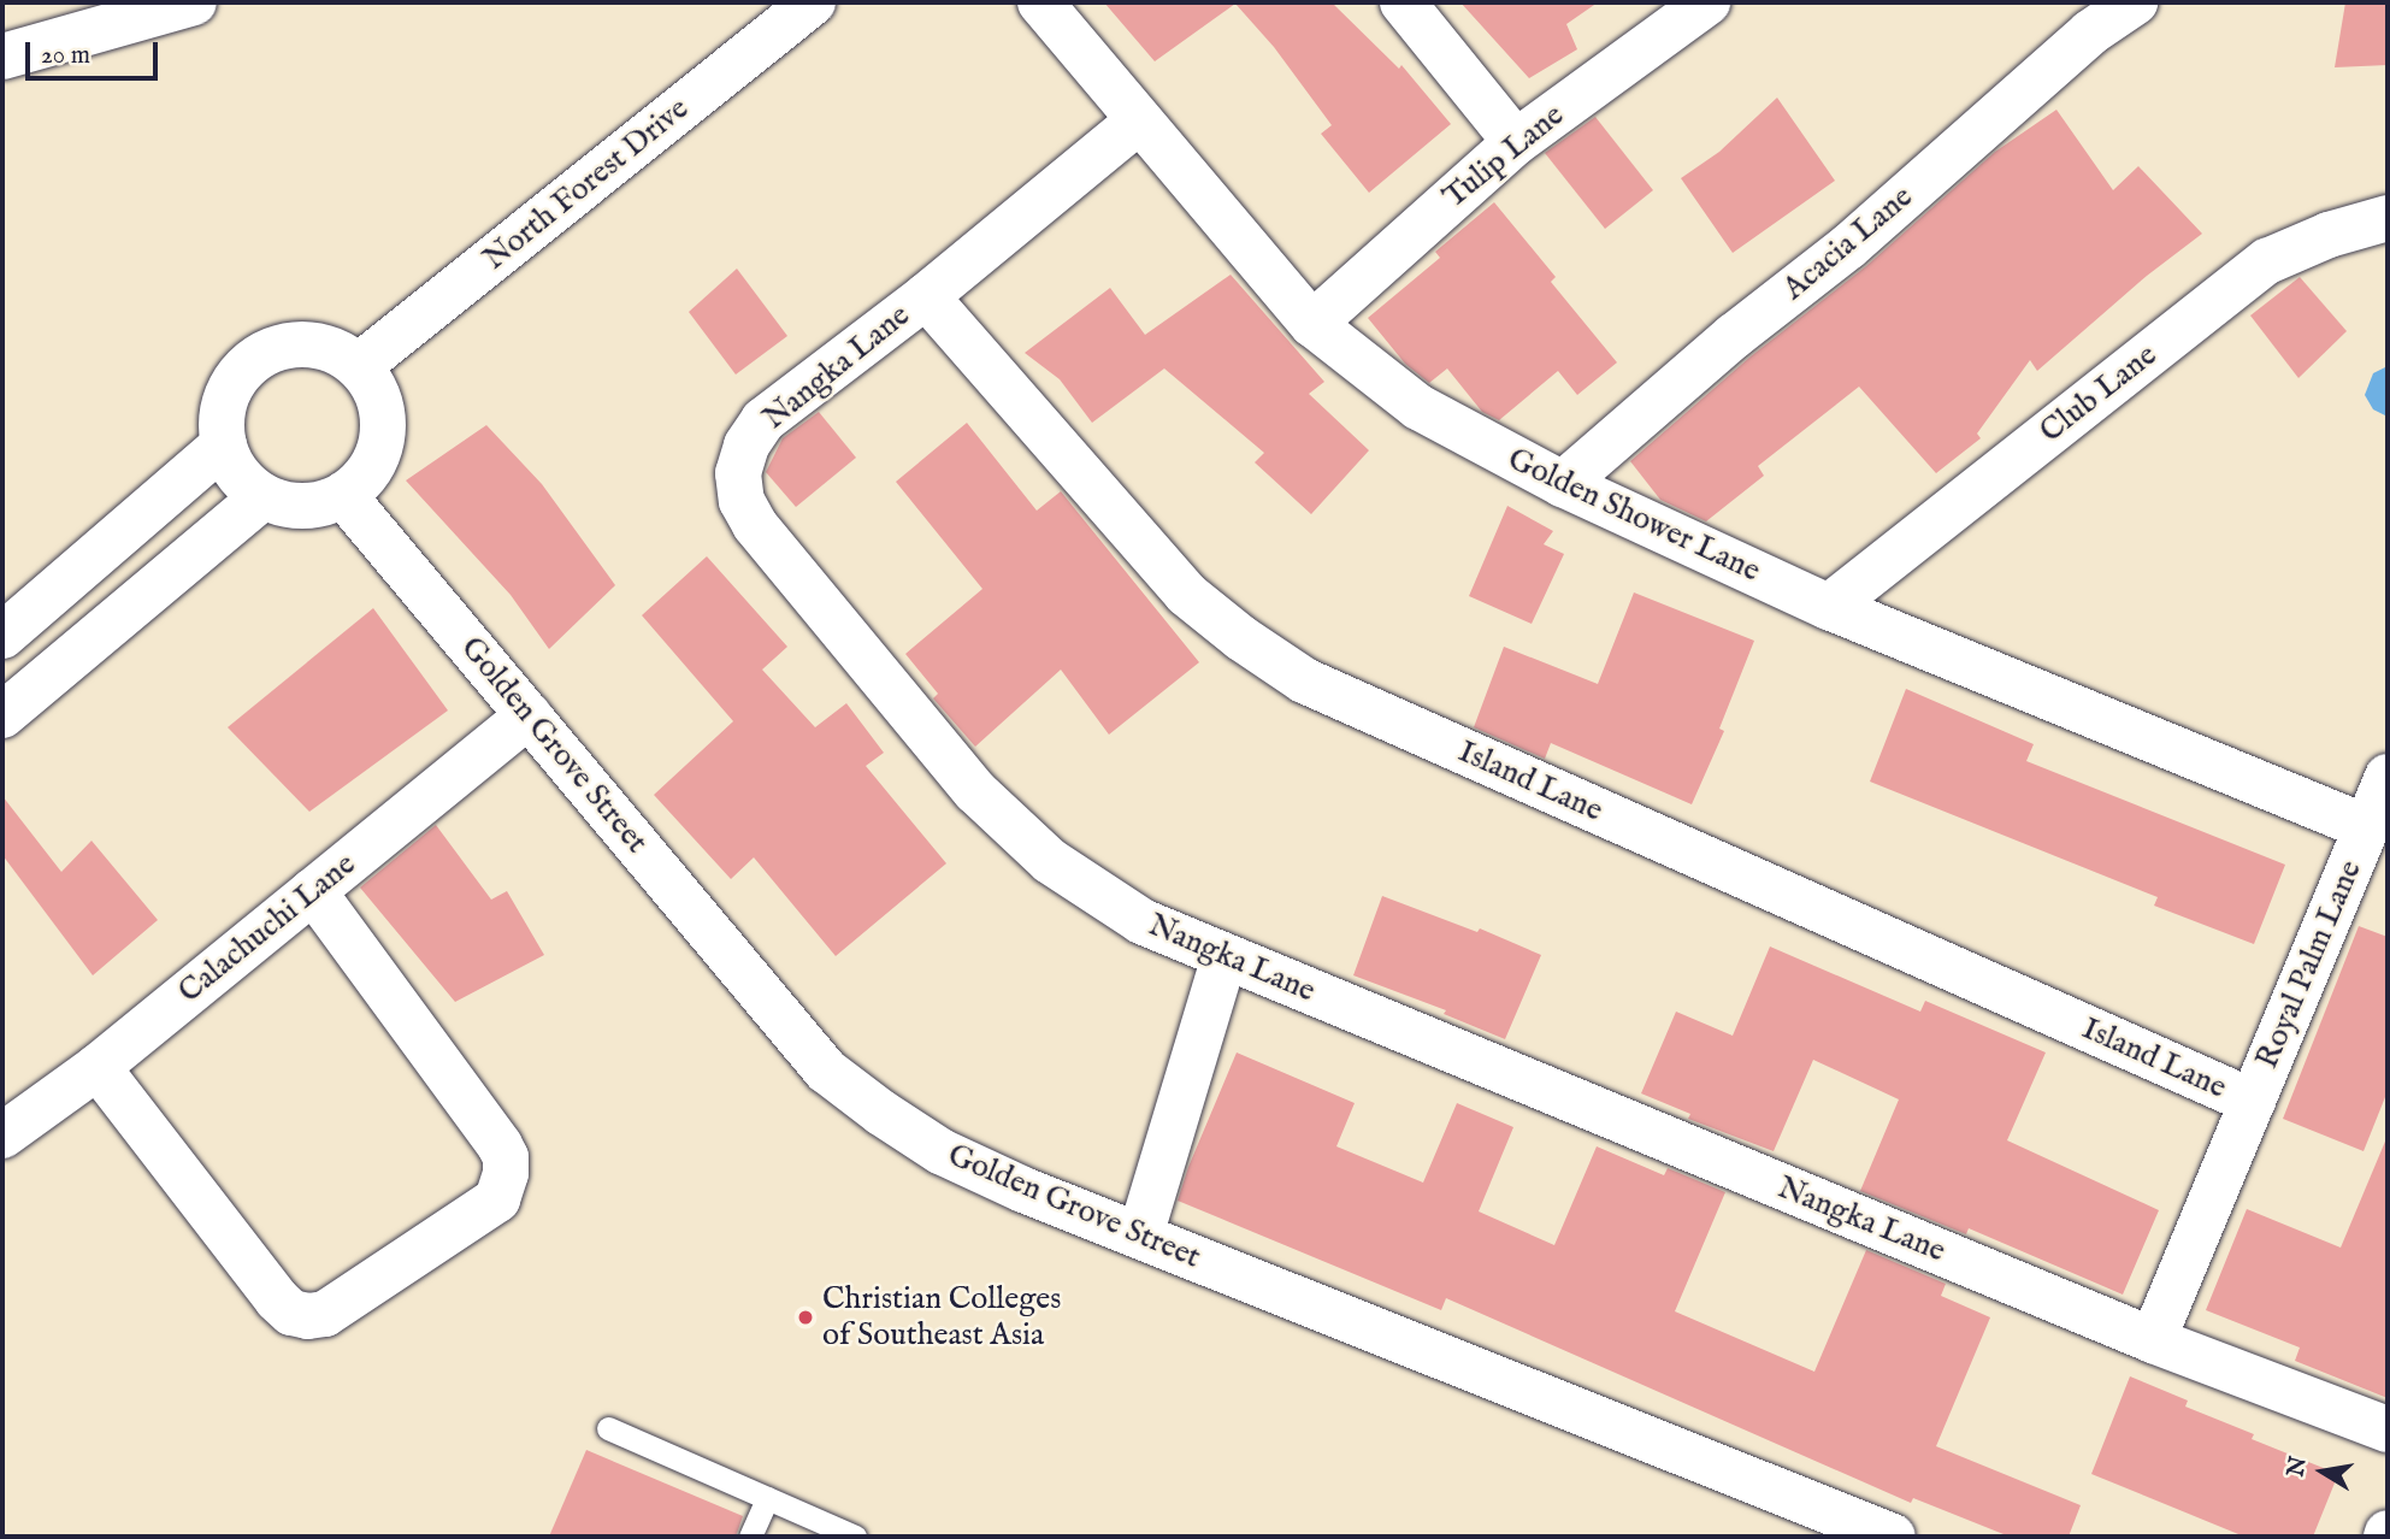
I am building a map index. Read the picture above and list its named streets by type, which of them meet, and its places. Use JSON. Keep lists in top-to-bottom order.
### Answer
{
  "streets": {
    "street": [
      "Tulip Lane",
      "North Forest Drive",
      "Acacia Lane",
      "Nangka Lane",
      "Club Lane",
      "Golden Shower Lane",
      "Golden Grove Street",
      "Island Lane",
      "Calachuchi Lane",
      "Royal Palm Lane"
    ]
  },
  "crossings": [
    ["Tulip Lane", "Golden Shower Lane"],
    ["North Forest Drive", "Golden Grove Street"],
    ["Acacia Lane", "Golden Shower Lane"],
    ["Nangka Lane", "Golden Shower Lane"],
    ["Nangka Lane", "Island Lane"],
    ["Nangka Lane", "Royal Palm Lane"],
    ["Club Lane", "Golden Shower Lane"],
    ["Golden Shower Lane", "Royal Palm Lane"],
    ["Golden Grove Street", "Calachuchi Lane"],
    ["Island Lane", "Royal Palm Lane"]
  ],
  "places": ["Christian Colleges of Southeast Asia"],
  "scale_bar": "20 m",
  "north": "left"
}
